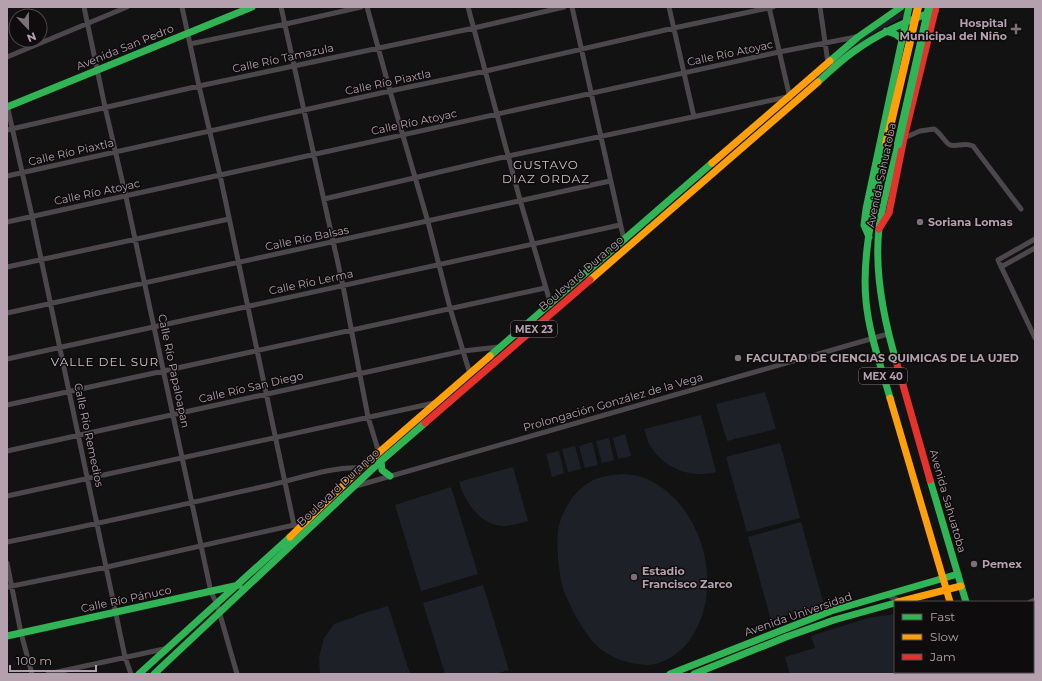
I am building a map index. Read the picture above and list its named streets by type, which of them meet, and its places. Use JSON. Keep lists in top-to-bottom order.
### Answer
{
  "streets": {
    "main road": [
      "Avenida San Pedro",
      "Avenida Sahuatoba",
      "Boulevard Durango",
      "MEX 23",
      "MEX 40",
      "Calle Río Pánuco",
      "Avenida Universidad"
    ],
    "street": [
      "Calle Río Atoyac",
      "Calle Río Tamazula",
      "Calle Río Piaxtla",
      "Calle Río Balsas",
      "Calle Río Lerma",
      "Calle Río Papaloapan",
      "Calle Río San Diego",
      "Prolongación González de la Vega",
      "Calle Río Remedios"
    ]
  },
  "crossings": [
    ["Avenida San Pedro", "Calle Río Papaloapan"],
    ["Avenida San Pedro", "Calle Río Remedios"],
    ["Calle Río Atoyac", "Boulevard Durango"],
    ["Calle Río Atoyac", "Calle Río Papaloapan"],
    ["Calle Río Atoyac", "Calle Río Remedios"],
    ["Calle Río Tamazula", "Calle Río Papaloapan"],
    ["Calle Río Tamazula", "Calle Río Remedios"],
    ["Calle Río Piaxtla", "Calle Río Papaloapan"],
    ["Calle Río Piaxtla", "Calle Río Remedios"],
    ["Avenida Sahuatoba", "Boulevard Durango"],
    ["Avenida Sahuatoba", "Prolongación González de la Vega"],
    ["Avenida Sahuatoba", "Avenida Universidad"],
    ["Calle Río Balsas", "Calle Río Papaloapan"],
    ["Calle Río Balsas", "Calle Río Remedios"],
    ["Boulevard Durango", "Calle Río Papaloapan"],
    ["Boulevard Durango", "Calle Río San Diego"],
    ["Boulevard Durango", "Prolongación González de la Vega"],
    ["Boulevard Durango", "Calle Río Pánuco"],
    ["Calle Río Lerma", "Calle Río Papaloapan"],
    ["Calle Río Lerma", "Calle Río Remedios"],
    ["Calle Río Papaloapan", "Calle Río San Diego"],
    ["Calle Río Papaloapan", "Calle Río Pánuco"],
    ["Calle Río San Diego", "Calle Río Remedios"],
    ["Calle Río Remedios", "Calle Río Pánuco"]
  ],
  "districts": ["GUSTAVO DIAZ ORDAZ", "VALLE DEL SUR"],
  "places": {
    "health": ["Hospital Municipal del Niño"],
    "other": [
      "Soriana Lomas",
      "FACULTAD DE CIENCIAS QUIMICAS DE LA UJED",
      "Pemex",
      "Estadio Francisco Zarco"
    ]
  },
  "legend": ["Fast", "Slow", "Jam"],
  "scale_bar": "100 m",
  "north": "bottom"
}
